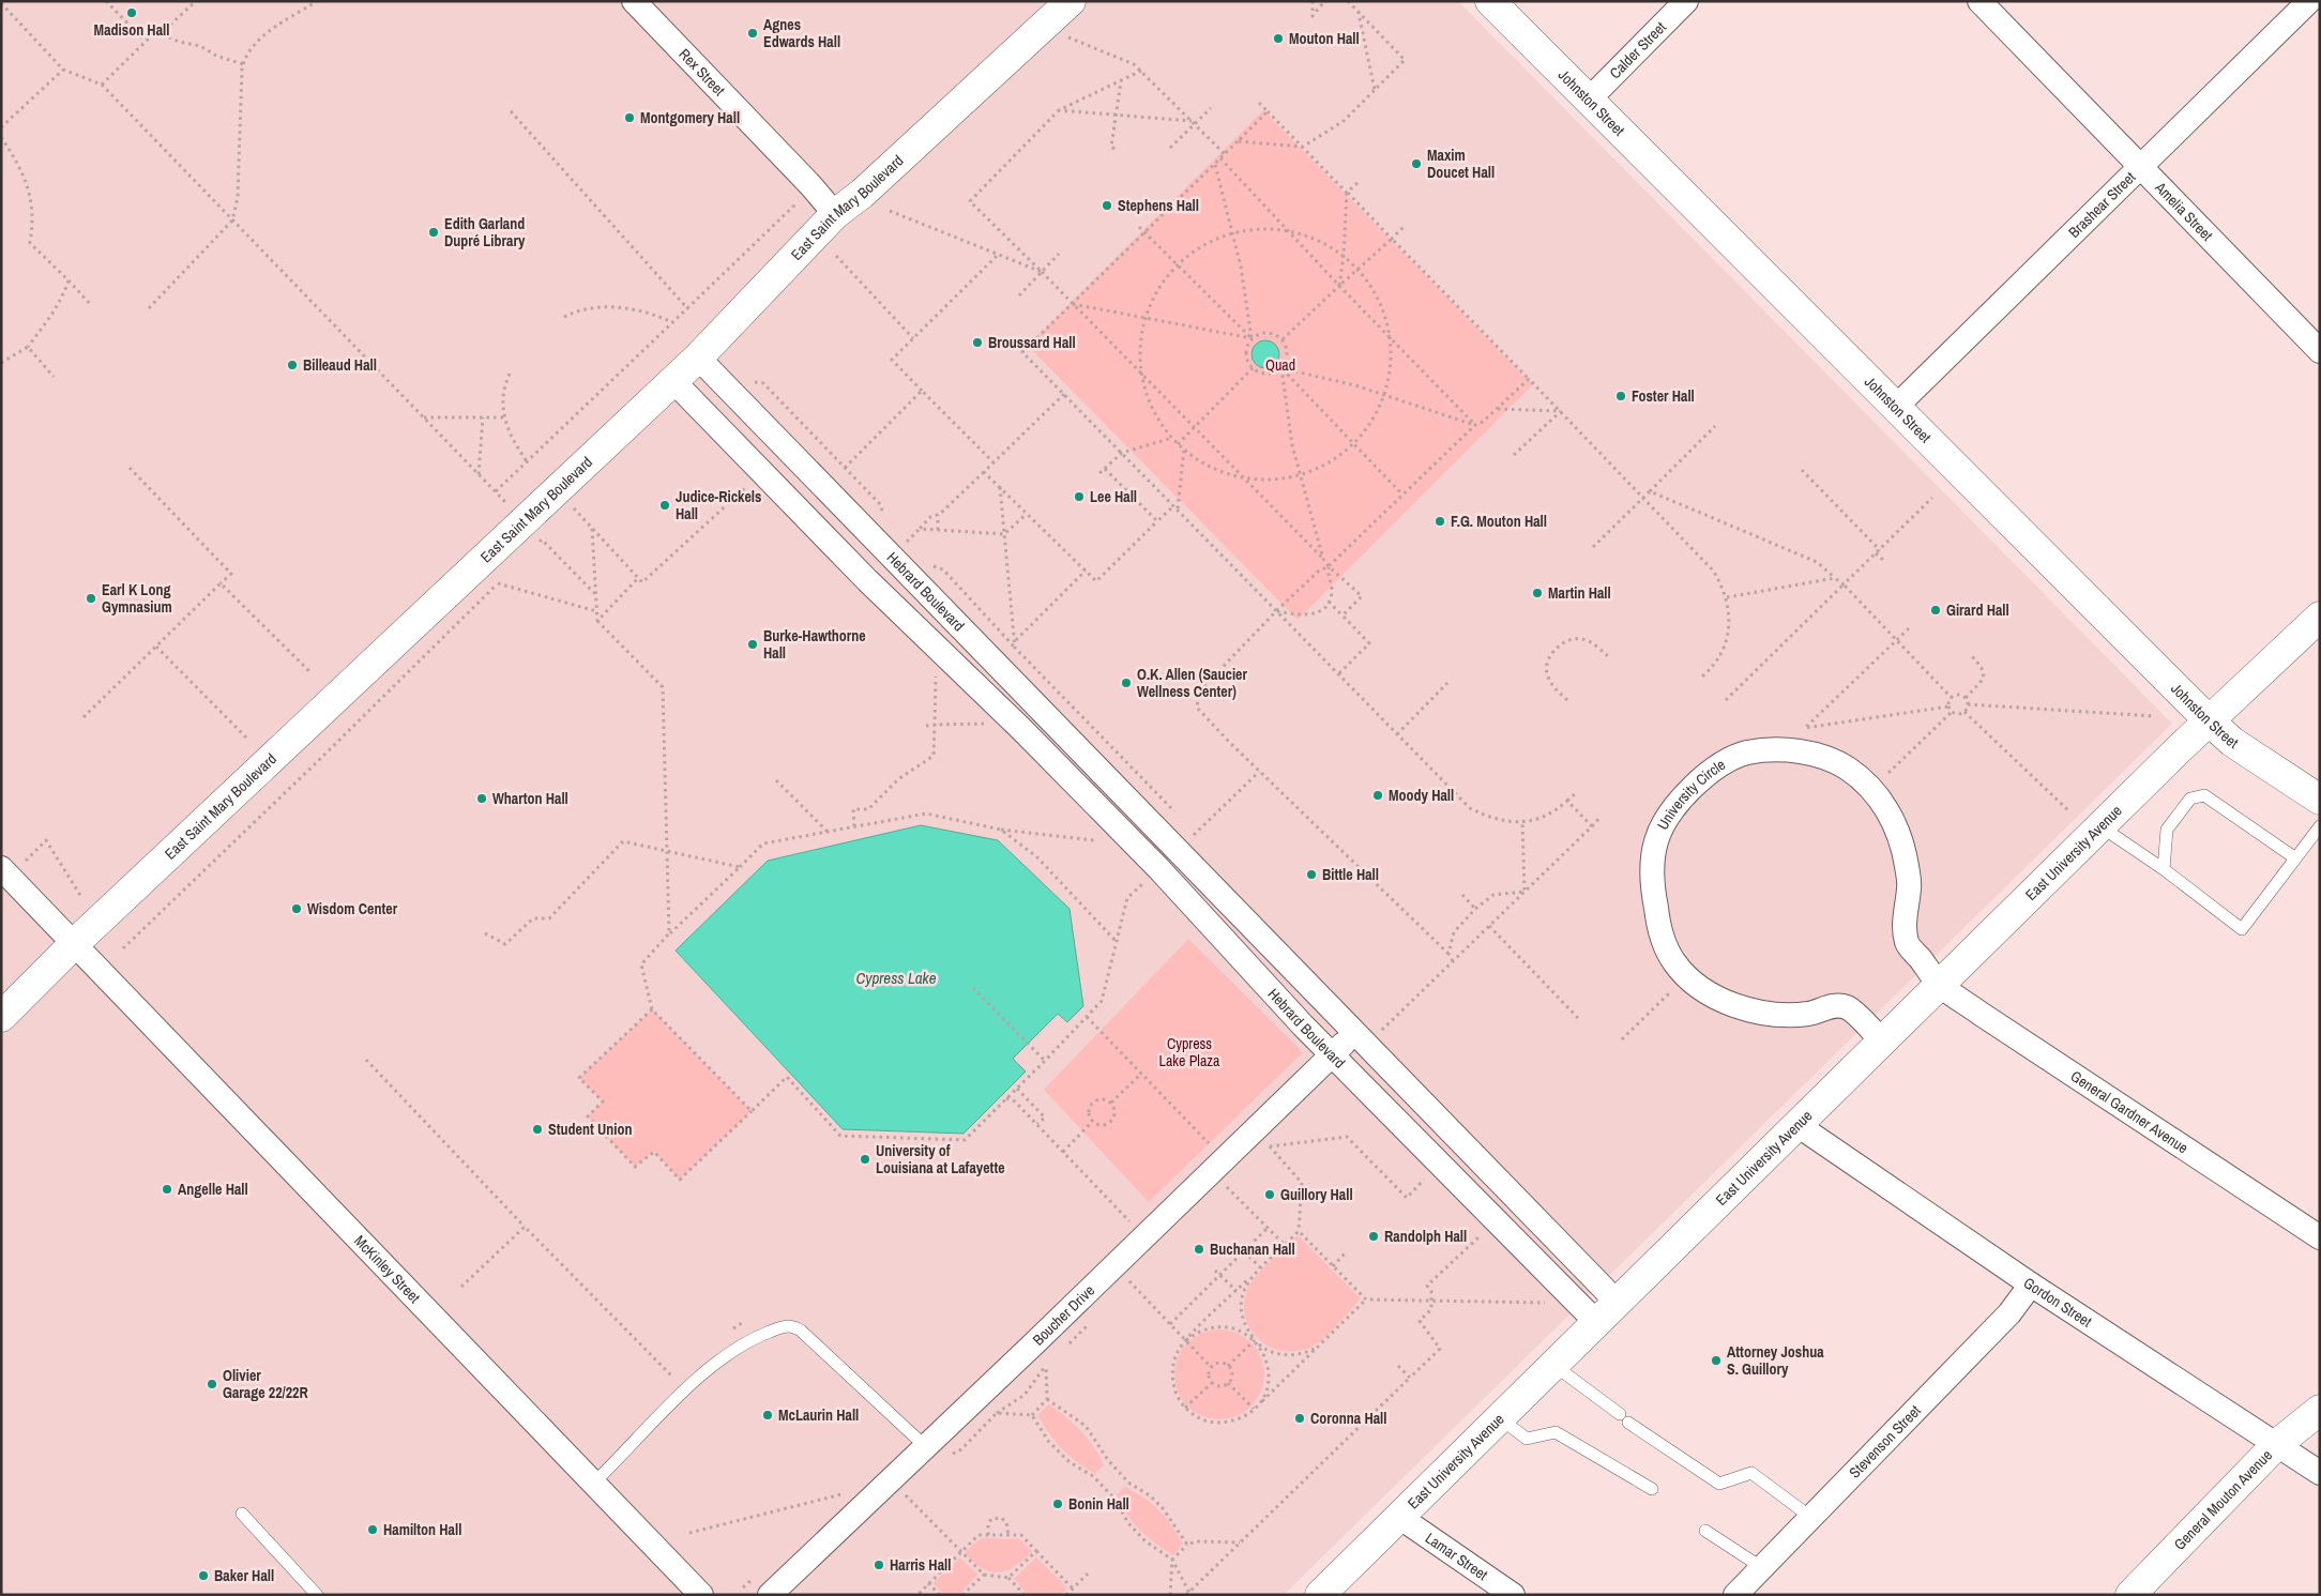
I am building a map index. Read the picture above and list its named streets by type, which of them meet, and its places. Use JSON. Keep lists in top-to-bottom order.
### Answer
{
  "streets": {
    "main road": [
      "Johnston Street",
      "East Saint Mary Boulevard",
      "East University Avenue",
      "General Mouton Avenue"
    ],
    "street": [
      "Calder Street",
      "Rex Street",
      "Brashear Street",
      "Amelia Street",
      "Hebrard Boulevard",
      "University Circle",
      "General Gardner Avenue",
      "McKinley Street",
      "Gordon Street",
      "Boucher Drive",
      "Stevenson Street",
      "Lamar Street"
    ]
  },
  "crossings": [
    ["Calder Street", "Johnston Street"],
    ["Rex Street", "East Saint Mary Boulevard"],
    ["Johnston Street", "Brashear Street"],
    ["Johnston Street", "East University Avenue"],
    ["Brashear Street", "Amelia Street"],
    ["East Saint Mary Boulevard", "Hebrard Boulevard"],
    ["East Saint Mary Boulevard", "McKinley Street"],
    ["Hebrard Boulevard", "East University Avenue"],
    ["Hebrard Boulevard", "Boucher Drive"],
    ["University Circle", "East University Avenue"],
    ["University Circle", "General Gardner Avenue"],
    ["East University Avenue", "General Gardner Avenue"],
    ["East University Avenue", "Gordon Street"],
    ["East University Avenue", "Lamar Street"],
    ["Gordon Street", "Stevenson Street"],
    ["Gordon Street", "General Mouton Avenue"]
  ],
  "water": ["Cypress Lake"],
  "parks": ["Quad", "Cypress Lake Plaza"],
  "places": [
    "Madison Hall",
    "Agnes Edwards Hall",
    "Mouton Hall",
    "Montgomery Hall",
    "Maxim Doucet Hall",
    "Stephens Hall",
    "Edith Garland Dupré Library",
    "Broussard Hall",
    "Billeaud Hall",
    "Foster Hall",
    "Lee Hall",
    "Judice-Rickels Hall",
    "F.G. Mouton Hall",
    "Martin Hall",
    "Earl K Long Gymnasium",
    "Girard Hall",
    "Burke-Hawthorne Hall",
    "O.K. Allen (Saucier Wellness Center)",
    "Moody Hall",
    "Wharton Hall",
    "Bittle Hall",
    "Wisdom Center",
    "Student Union",
    "University of Louisiana at Lafayette",
    "Angelle Hall",
    "Guillory Hall",
    "Randolph Hall",
    "Buchanan Hall",
    "Attorney Joshua S. Guillory",
    "Olivier Garage 22/22R",
    "McLaurin Hall",
    "Coronna Hall",
    "Bonin Hall",
    "Hamilton Hall",
    "Harris Hall",
    "Baker Hall"
  ]
}
